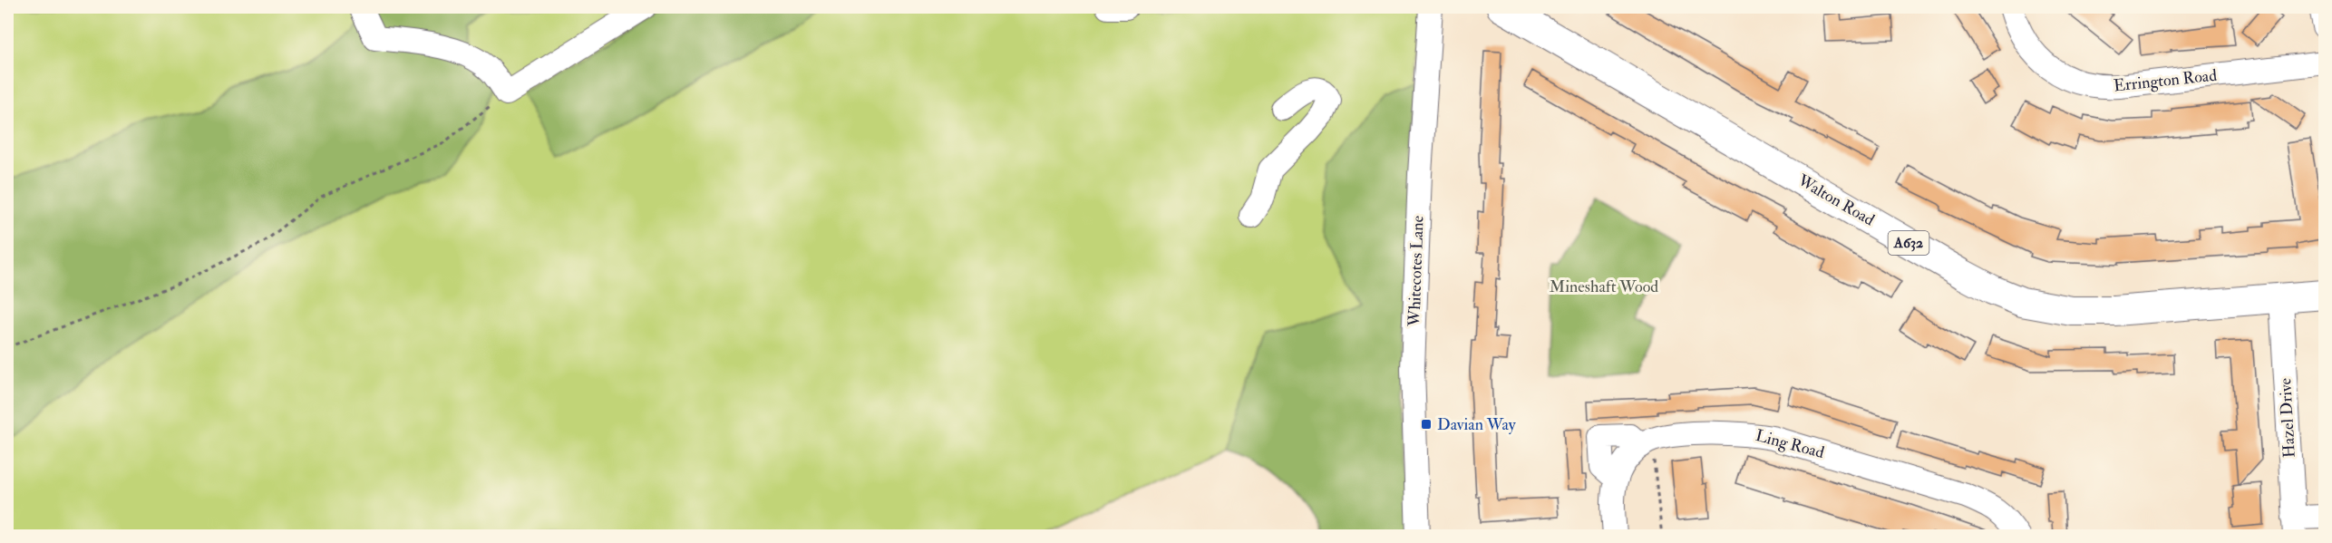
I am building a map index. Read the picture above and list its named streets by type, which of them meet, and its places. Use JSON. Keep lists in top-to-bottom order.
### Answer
{
  "streets": {
    "main road": ["Walton Road", "A632"],
    "street": [
      "Errington Road",
      "Whitecotes Lane",
      "Hazel Drive",
      "Ling Road"
    ]
  },
  "crossings": [
    ["Walton Road", "Hazel Drive"]
  ],
  "parks": ["Mineshaft Wood"],
  "places": {
    "transit": ["Davian Way"]
  }
}
